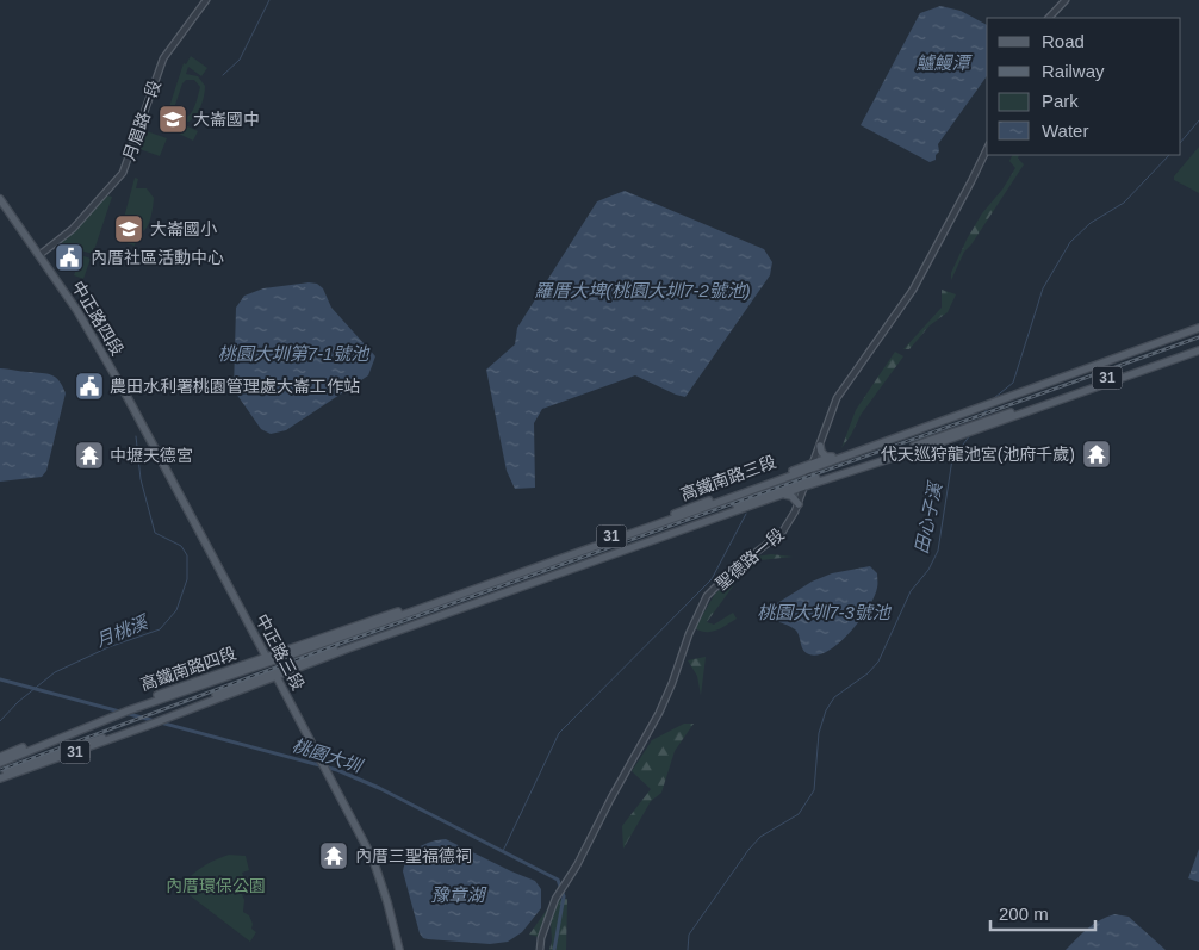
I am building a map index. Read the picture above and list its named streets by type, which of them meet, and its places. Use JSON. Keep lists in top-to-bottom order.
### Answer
{
  "streets": {
    "main road": [
      "中正路四段",
      "31",
      "高鐵南路三段",
      "中正路三段",
      "高鐵南路四段"
    ],
    "street": ["月眉路一段", "聖德路一段"]
  },
  "crossings": [
    ["月眉路一段", "中正路四段"],
    ["中正路四段", "中正路三段"],
    ["31", "高鐵南路四段"],
    ["高鐵南路三段", "聖德路一段"],
    ["高鐵南路三段", "中正路三段"],
    ["高鐵南路三段", "高鐵南路四段"],
    ["中正路三段", "高鐵南路四段"]
  ],
  "water": [
    "鱸鰻潭",
    "羅厝大埤(桃園大圳7-2號池)",
    "桃園大圳第7-1號池",
    "田心子溪",
    "桃園大圳7-3號池",
    "月桃溪",
    "桃園大圳",
    "豫章湖"
  ],
  "parks": ["內厝環保公園"],
  "places": {
    "school or university": ["大崙國中", "大崙國小"],
    "public building": ["內厝社區活動中心", "農田水利署桃園管理處大崙工作站"],
    "temple": ["代天巡狩龍池宮(池府千歲)", "中壢天德宮", "內厝三聖福德祠"]
  },
  "legend": [
    "Road",
    "Railway",
    "Park",
    "Water"
  ],
  "scale_bar": "200 m"
}
